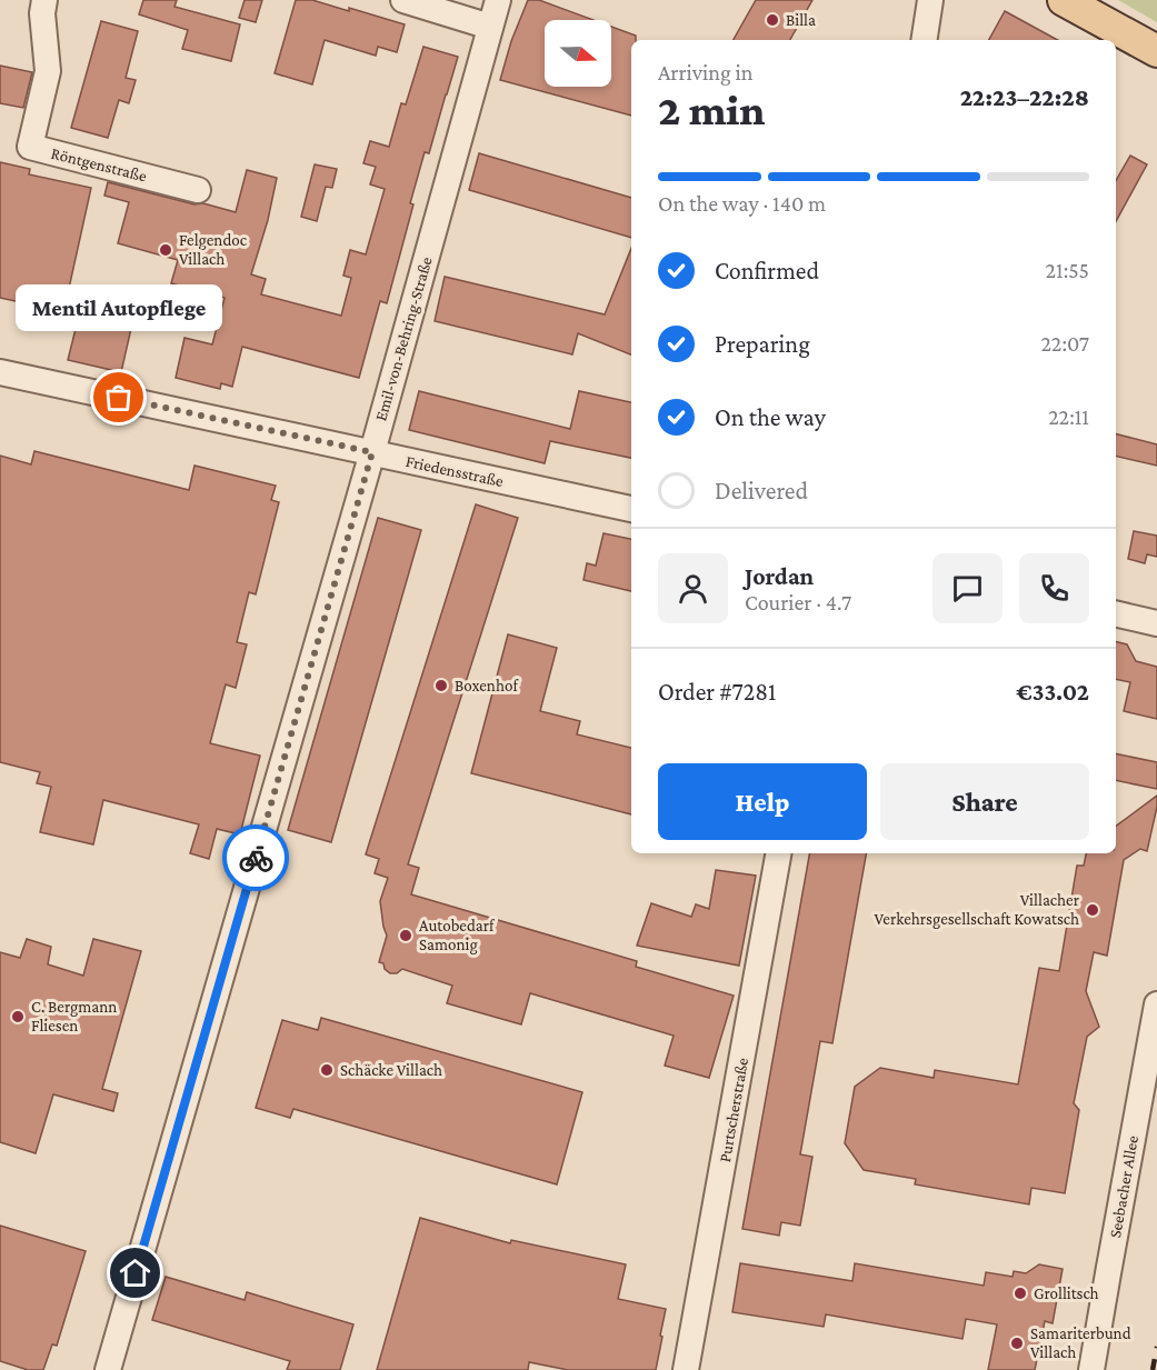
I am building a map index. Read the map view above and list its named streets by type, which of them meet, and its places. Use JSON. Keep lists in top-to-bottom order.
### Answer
{
  "streets": {
    "street": [
      "Röntgenstraße",
      "Emil-von-Behring-Straße",
      "Friedensstraße",
      "Purtscherstraße",
      "Seebacher Allee"
    ]
  },
  "crossings": [
    ["Emil-von-Behring-Straße", "Friedensstraße"]
  ],
  "places": [
    "Billa",
    "Felgendoc Villach",
    "Mentil Autopflege",
    "Boxenhof",
    "Villacher Verkehrsgesellschaft Kowatsch",
    "Autobedarf Samonig",
    "C. Bergmann Fliesen",
    "Schäcke Villach",
    "Grollitsch",
    "Samariterbund Villach"
  ],
  "north": "right",
  "page": {
    "heading": ["2 min", "Arriving in", "22:23–22:28"],
    "panel": [
      "Jordan",
      "Courier · 4.7",
      "Order #7281",
      "€33.02"
    ],
    "bar": "On the way · 140 m",
    "list": [
      ["Confirmed", "21:55"],
      ["Preparing", "22:07"],
      ["On the way", "22:11"],
      "Delivered"
    ],
    "bubble": "Mentil Autopflege",
    "buttons": ["Help", "Share"]
  }
}
